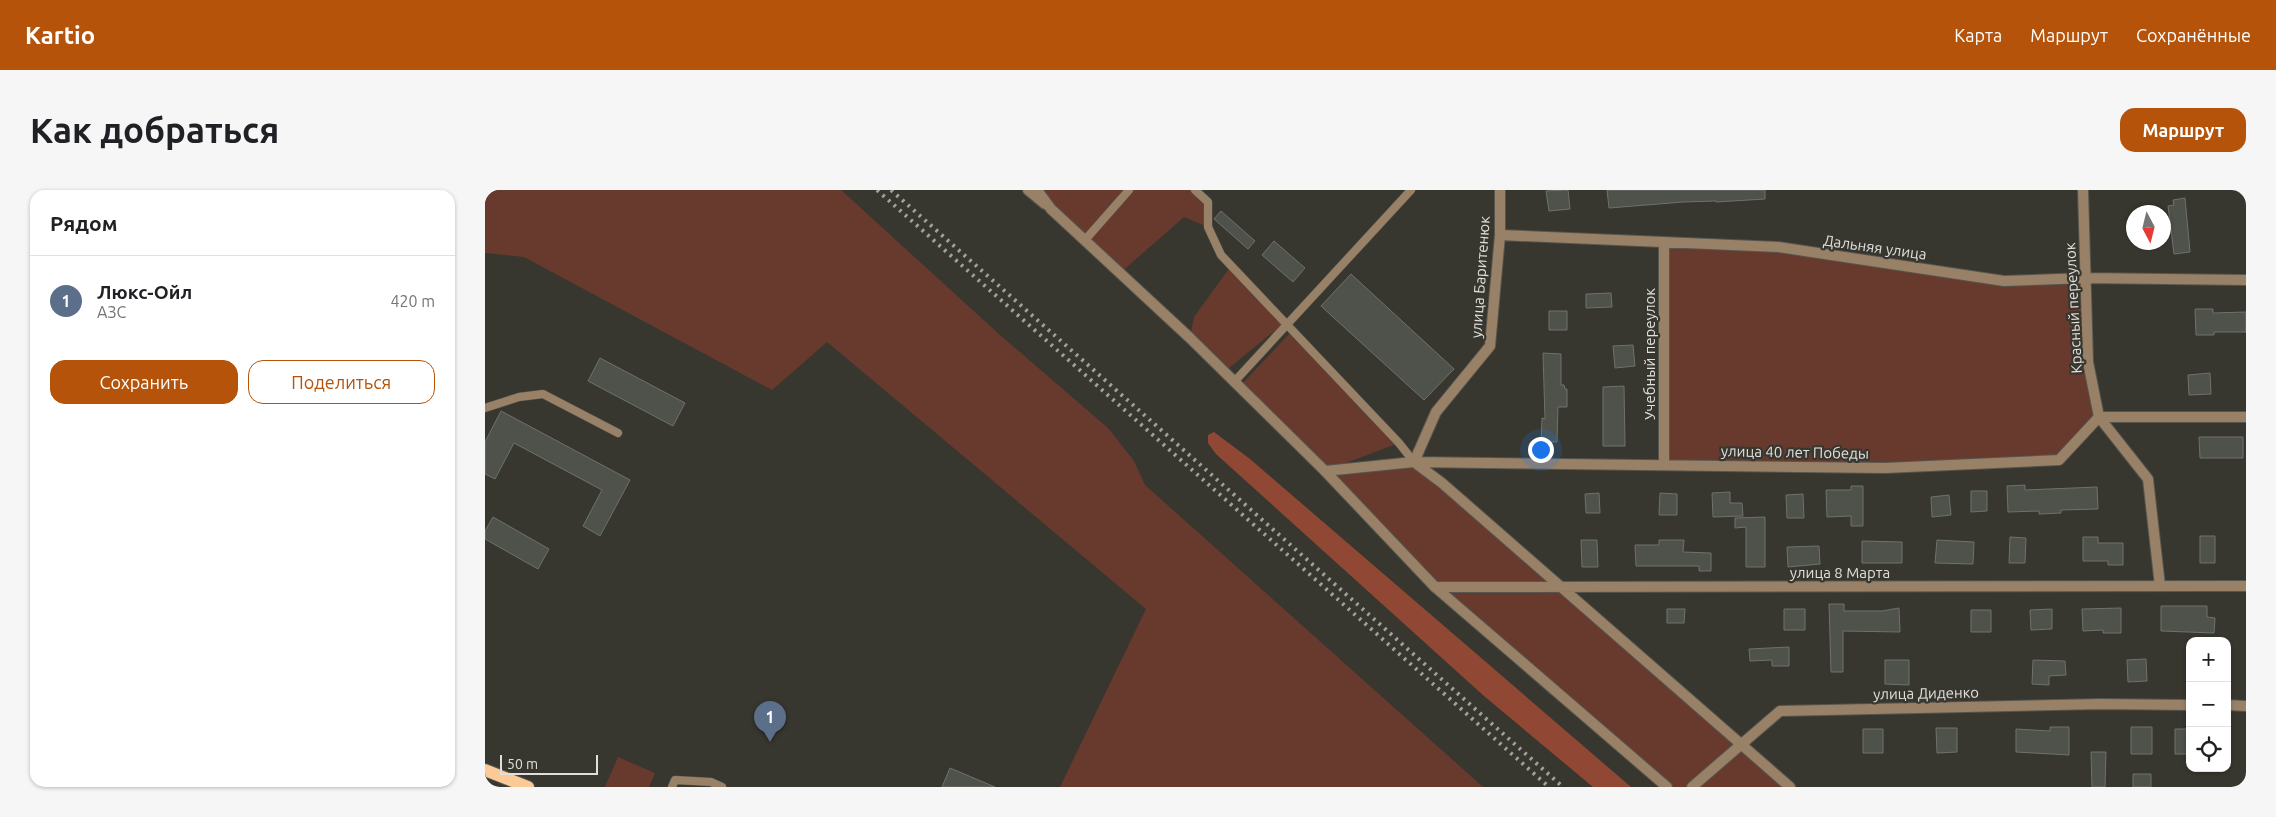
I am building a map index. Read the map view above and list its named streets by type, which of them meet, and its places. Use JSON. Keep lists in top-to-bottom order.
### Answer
{
  "streets": {
    "street": [
      "Дальняя улица",
      "улица Баритенюк",
      "Красный переулок",
      "Учебный переулок",
      "улица 40 лет Победы",
      "улица 8 Марта",
      "улица Диденко"
    ]
  },
  "crossings": [
    ["Дальняя улица", "улица Баритенюк"],
    ["Дальняя улица", "Красный переулок"],
    ["Дальняя улица", "Учебный переулок"],
    ["улица Баритенюк", "улица 40 лет Победы"],
    ["Красный переулок", "улица 40 лет Победы"],
    ["Красный переулок", "улица 8 Марта"],
    ["Учебный переулок", "улица 40 лет Победы"]
  ],
  "scale_bar": "50 m",
  "north": "bottom",
  "page": {
    "header": "Kartio",
    "nav": ["Карта", "Маршрут", "Сохранённые"],
    "buttons": [
      "Маршрут",
      ["Сохранить", "Поделиться"]
    ],
    "title": "Как добраться",
    "heading": "Рядом",
    "list": [
      {
        "mark": "1",
        "name": "Люкс-Ойл",
        "note": "АЗС",
        "value": "420 m"
      }
    ],
    "map_buttons": ["+", "−"],
    "pins": "1",
    "scale": "50 m"
  }
}
